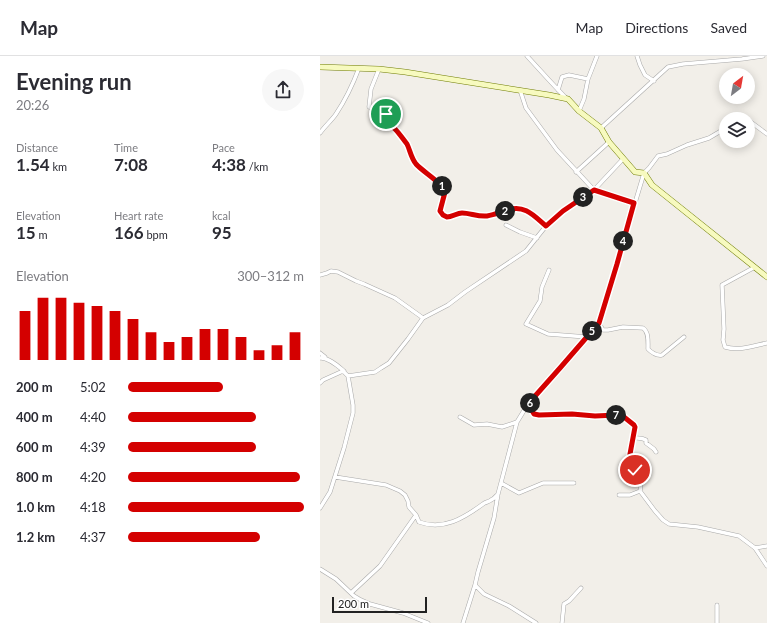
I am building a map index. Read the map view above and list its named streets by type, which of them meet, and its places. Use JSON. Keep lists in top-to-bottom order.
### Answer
{
  "scale_bar": "200 m",
  "north": "top right",
  "page": {
    "header": "Map",
    "nav": ["Map", "Directions", "Saved"],
    "heading": ["Evening run", "20:26"],
    "stats": [
      ["Distance", "1.54 km"],
      ["Time", "7:08"],
      ["Pace", "4:38 /km"],
      ["Elevation", "15 m"],
      ["Heart rate", "166 bpm"],
      ["kcal", "95"]
    ],
    "pins": [
      "1",
      "3",
      "2",
      "4",
      "5",
      "6",
      "7"
    ],
    "chart": ["Elevation", "300–312 m"],
    "list": [
      {
        "name": "200 m",
        "note": "5:02"
      },
      {
        "name": "400 m",
        "note": "4:40"
      },
      {
        "name": "600 m",
        "note": "4:39"
      },
      {
        "name": "800 m",
        "note": "4:20"
      },
      {
        "name": "1.0 km",
        "note": "4:18"
      },
      {
        "name": "1.2 km",
        "note": "4:37"
      }
    ],
    "scale": "200 m"
  }
}
